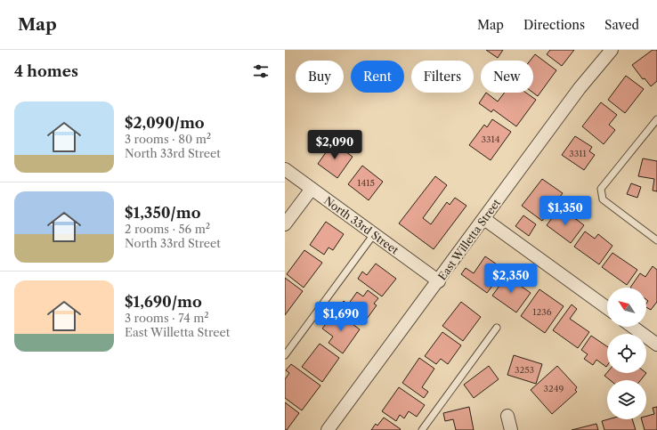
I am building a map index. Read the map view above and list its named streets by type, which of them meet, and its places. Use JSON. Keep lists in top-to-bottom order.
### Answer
{
  "streets": {
    "street": ["North 33rd Street", "East Willetta Street"]
  },
  "crossings": [
    ["North 33rd Street", "East Willetta Street"]
  ],
  "house_numbers": [
    "3314",
    "3311",
    "1415",
    "1236",
    "3253",
    "3249"
  ],
  "north": "top left",
  "page": {
    "header": "Map",
    "nav": ["Map", "Directions", "Saved"],
    "heading": "4 homes",
    "chip": [
      "Buy",
      "Rent",
      "Filters",
      "New"
    ],
    "list": [
      {
        "name": "$2,090/mo",
        "note": "3 rooms · 80 m² · North 33rd Street"
      },
      {
        "name": "$1,350/mo",
        "note": "2 rooms · 56 m² · North 33rd Street"
      },
      {
        "name": "$1,690/mo",
        "note": "3 rooms · 74 m² · East Willetta Street"
      }
    ],
    "price": [
      "$2,090",
      "$1,350",
      "$2,350",
      "$1,690"
    ]
  }
}
